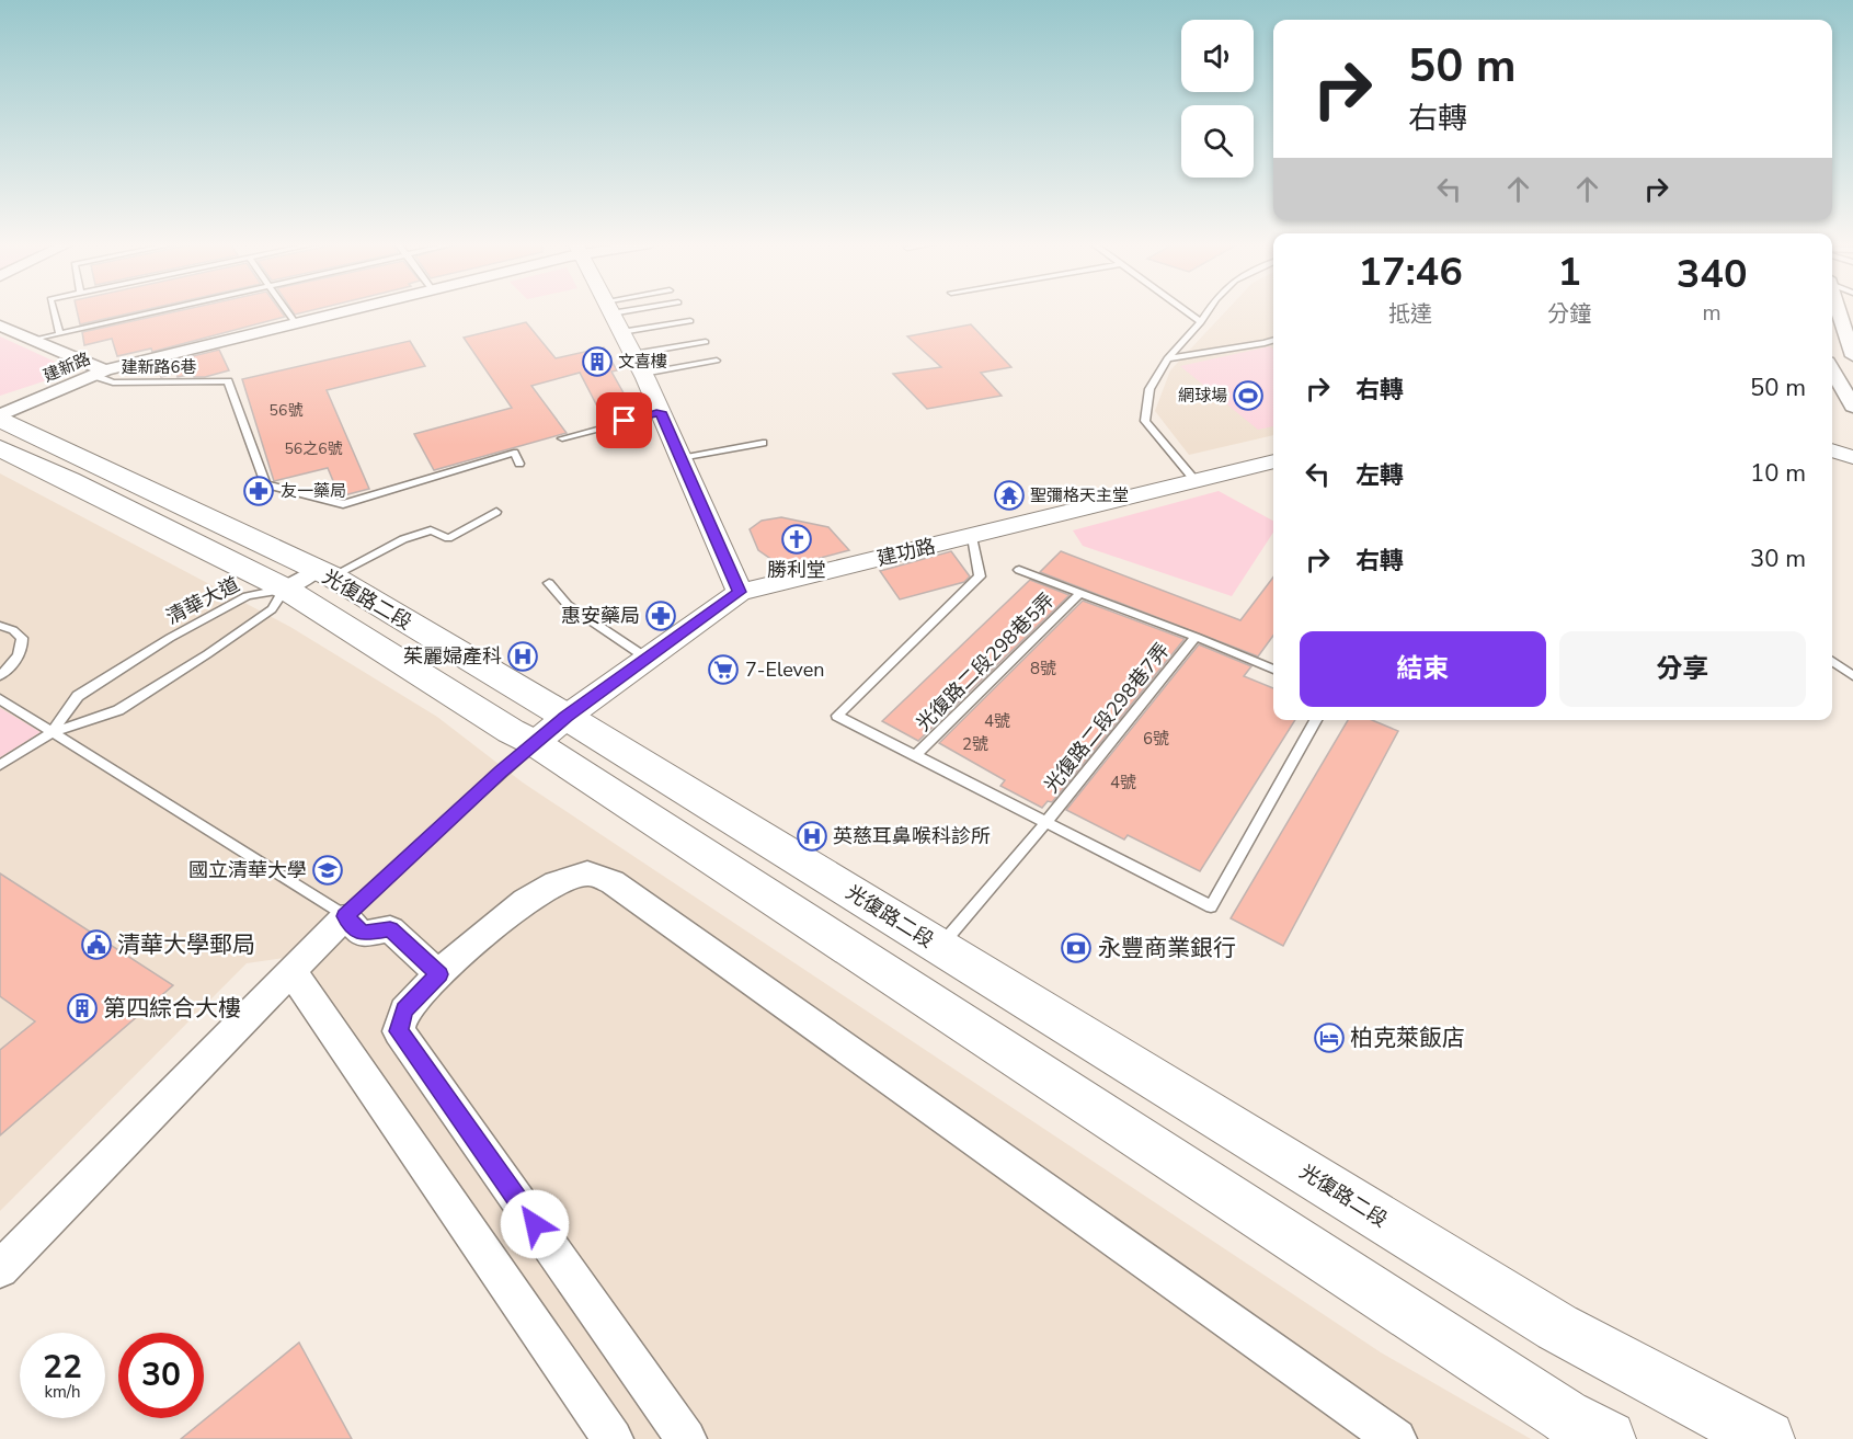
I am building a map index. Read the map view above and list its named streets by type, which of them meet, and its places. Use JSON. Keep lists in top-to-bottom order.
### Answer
{
  "streets": {
    "main road": ["光復路二段"],
    "street": ["建新路", "建功路"],
    "lane": [
      "建新路6巷",
      "清華大道",
      "光復路二段298巷5弄",
      "光復路二段298巷7弄"
    ]
  },
  "crossings": [
    ["建新路", "建新路6巷"],
    ["建新路", "光復路二段"],
    ["建功路", "光復路二段"],
    ["光復路二段", "清華大道"],
    ["光復路二段", "光復路二段298巷7弄"]
  ],
  "places": {
    "building": ["文喜樓", "第四綜合大樓"],
    "sports": ["網球場"],
    "pharmacy": ["友一藥局", "惠安藥局"],
    "temple": ["聖彌格天主堂"],
    "church": ["勝利堂"],
    "hospital": ["茱麗婦產科", "英慈耳鼻喉科診所"],
    "supermarket": ["7-Eleven"],
    "school or university": ["國立清華大學"],
    "public building": ["清華大學郵局"],
    "bank": ["永豐商業銀行"],
    "hotel": ["柏克萊飯店"]
  },
  "house_numbers": [
    "56號",
    "56之6號",
    "8號",
    "4號",
    "6號",
    "2號",
    "4號"
  ],
  "page": {
    "turn": ["50 m", "右轉"],
    "eta": [
      "17:46",
      "抵達",
      "1",
      "分鐘",
      "340",
      "m"
    ],
    "list": [
      {
        "name": "右轉",
        "value": "50 m"
      },
      {
        "name": "左轉",
        "value": "10 m"
      },
      {
        "name": "右轉",
        "value": "30 m"
      }
    ],
    "buttons": ["結束", "分享"],
    "speed": "22 km/h",
    "limit": "30"
  }
}
